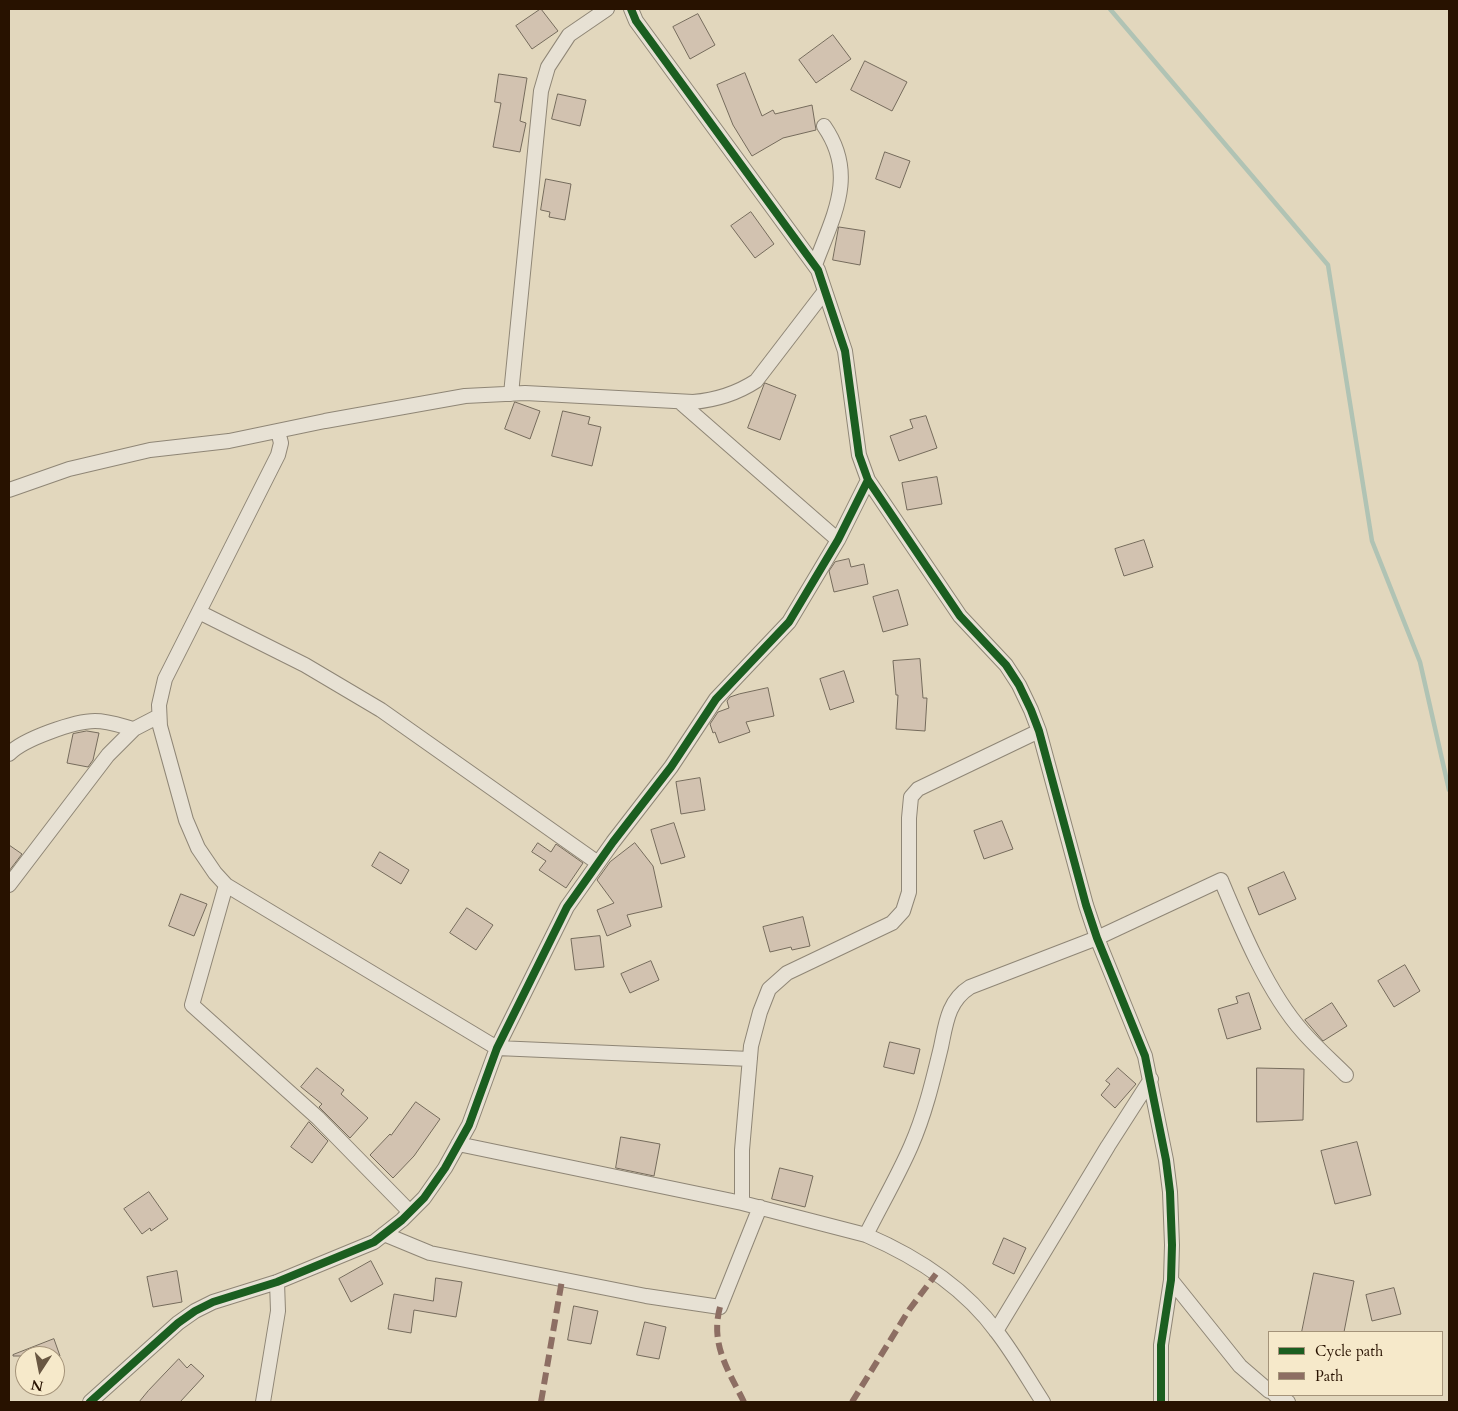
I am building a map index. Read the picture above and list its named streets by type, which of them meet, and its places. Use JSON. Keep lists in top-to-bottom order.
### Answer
{
  "legend": ["Cycle path", "Path"],
  "north": "bottom"
}
